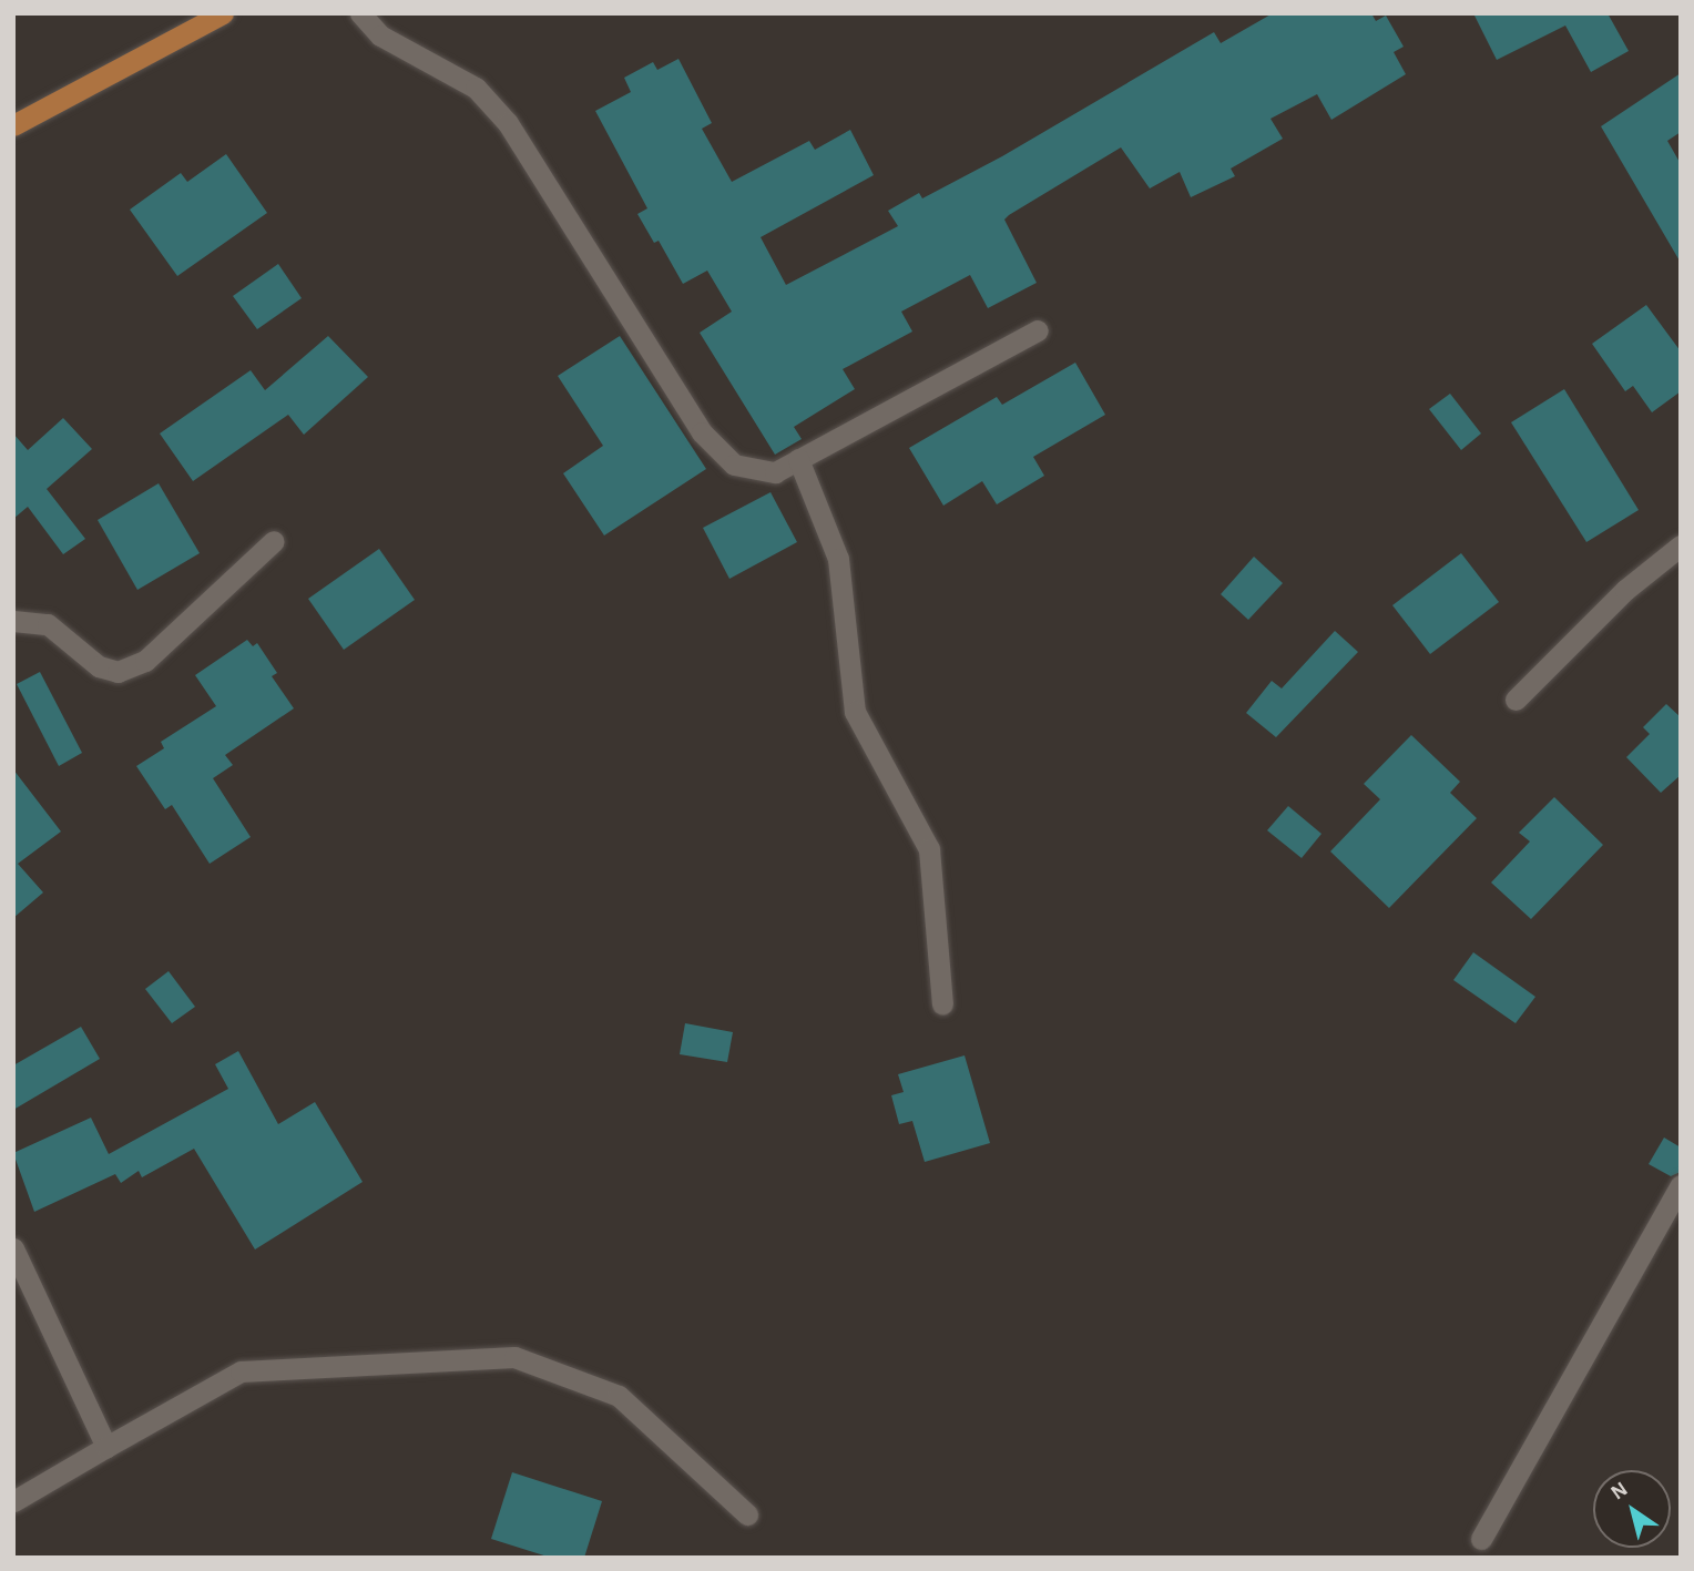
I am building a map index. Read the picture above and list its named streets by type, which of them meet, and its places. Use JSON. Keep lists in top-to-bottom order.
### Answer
{
  "north": "top left"
}
